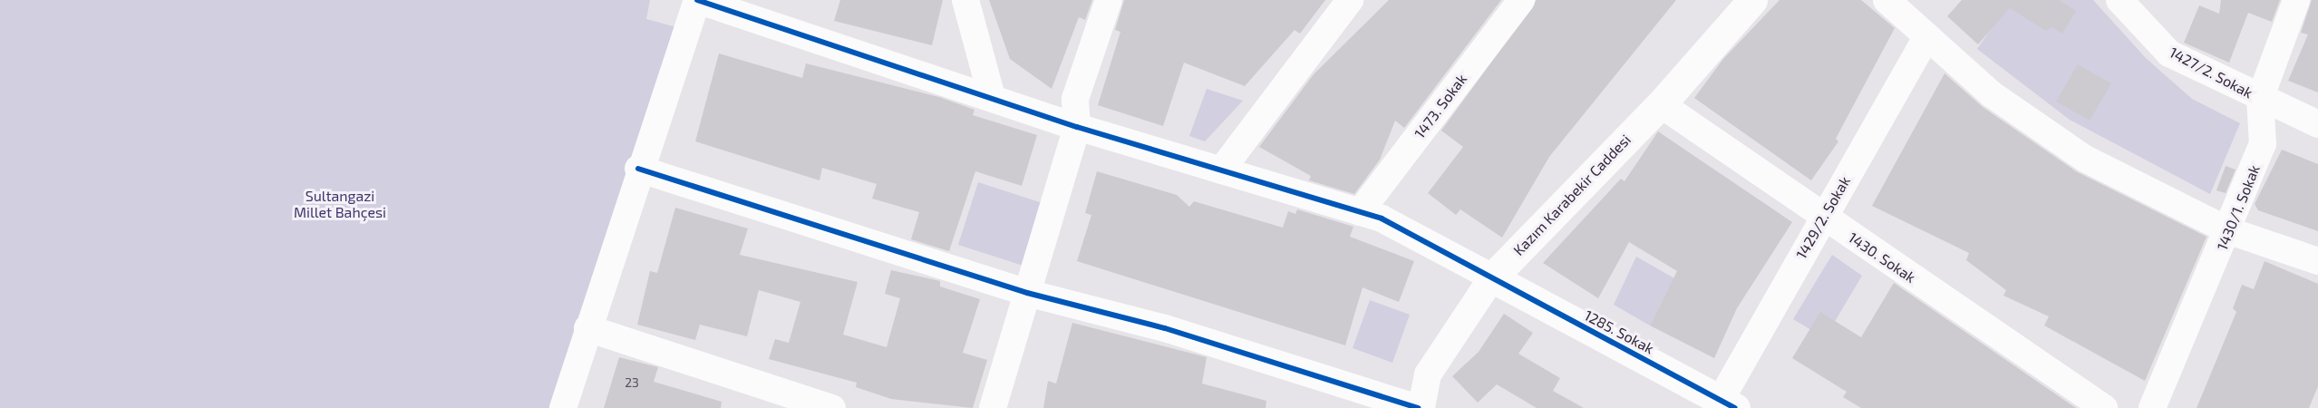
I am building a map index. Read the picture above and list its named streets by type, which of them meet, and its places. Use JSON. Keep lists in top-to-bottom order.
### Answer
{
  "streets": {
    "street": [
      "1427/2. Sokak",
      "1473. Sokak",
      "Kazım Karabekir Caddesi",
      "1430/1. Sokak",
      "1429/2. Sokak",
      "1430. Sokak",
      "1285. Sokak"
    ]
  },
  "crossings": [
    ["1427/2. Sokak", "1430/1. Sokak"],
    ["Kazım Karabekir Caddesi", "1430. Sokak"],
    ["Kazım Karabekir Caddesi", "1285. Sokak"],
    ["1429/2. Sokak", "1430. Sokak"],
    ["1429/2. Sokak", "1285. Sokak"]
  ],
  "parks": ["Sultangazi Millet Bahçesi"],
  "house_numbers": ["23"]
}
